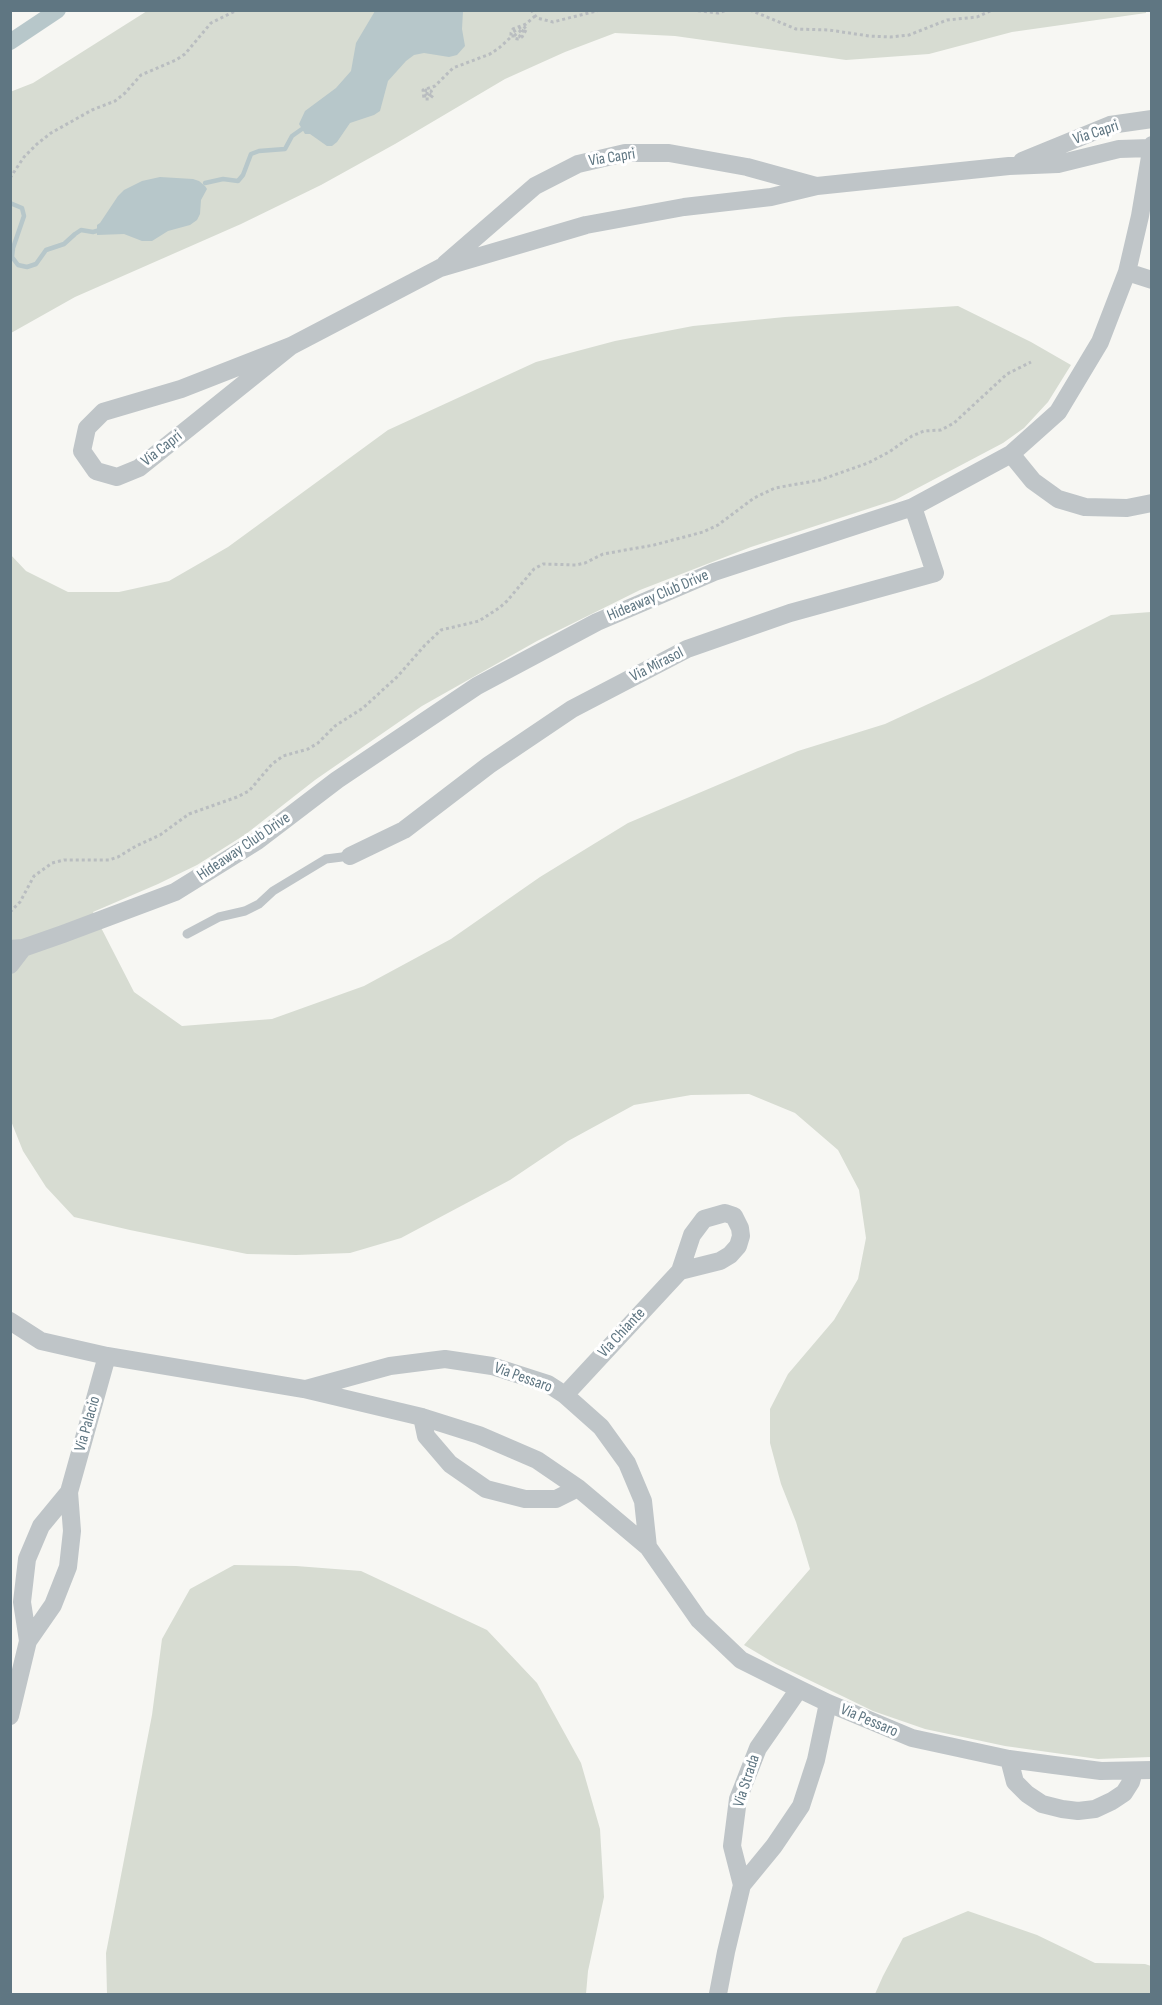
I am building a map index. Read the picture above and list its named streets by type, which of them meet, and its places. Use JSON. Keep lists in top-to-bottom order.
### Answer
{
  "streets": {
    "street": [
      "Via Capri",
      "Hideaway Club Drive",
      "Via Mirasol",
      "Via Chiante",
      "Via Pessaro",
      "Via Palacio",
      "Via Strada"
    ]
  },
  "crossings": [
    ["Via Capri", "Hideaway Club Drive"],
    ["Hideaway Club Drive", "Via Mirasol"],
    ["Via Chiante", "Via Pessaro"],
    ["Via Pessaro", "Via Palacio"],
    ["Via Pessaro", "Via Strada"]
  ]
}
